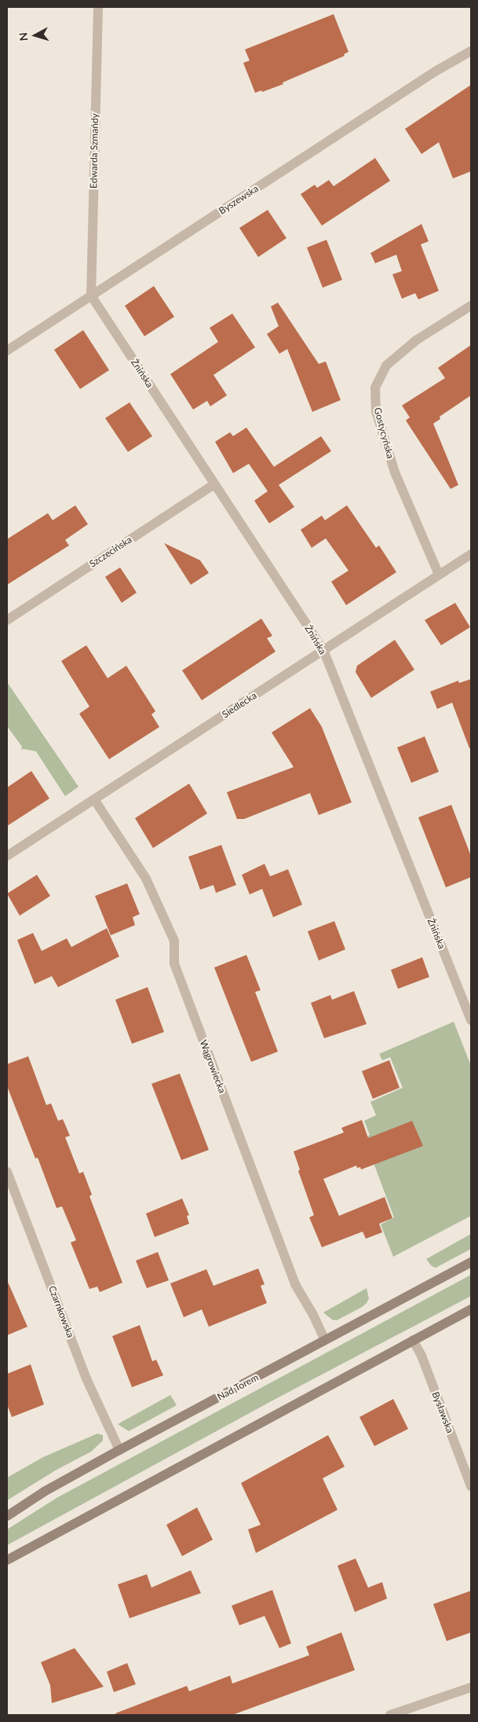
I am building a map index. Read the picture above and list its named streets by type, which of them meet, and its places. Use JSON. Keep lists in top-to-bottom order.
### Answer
{
  "streets": {
    "main road": ["Nad Torem"],
    "street": [
      "Edwarda Szmańdy",
      "Byszewska",
      "Żnińska",
      "Gostycyńska",
      "Szczecińska",
      "Siedlecka",
      "Wągrowiecka",
      "Czarnkowska",
      "Bysławska"
    ]
  },
  "crossings": [
    ["Edwarda Szmańdy", "Byszewska"],
    ["Edwarda Szmańdy", "Żnińska"],
    ["Byszewska", "Żnińska"],
    ["Żnińska", "Szczecińska"],
    ["Żnińska", "Siedlecka"],
    ["Gostycyńska", "Siedlecka"],
    ["Siedlecka", "Wągrowiecka"],
    ["Wągrowiecka", "Nad Torem"],
    ["Czarnkowska", "Nad Torem"]
  ],
  "north": "left"
}
